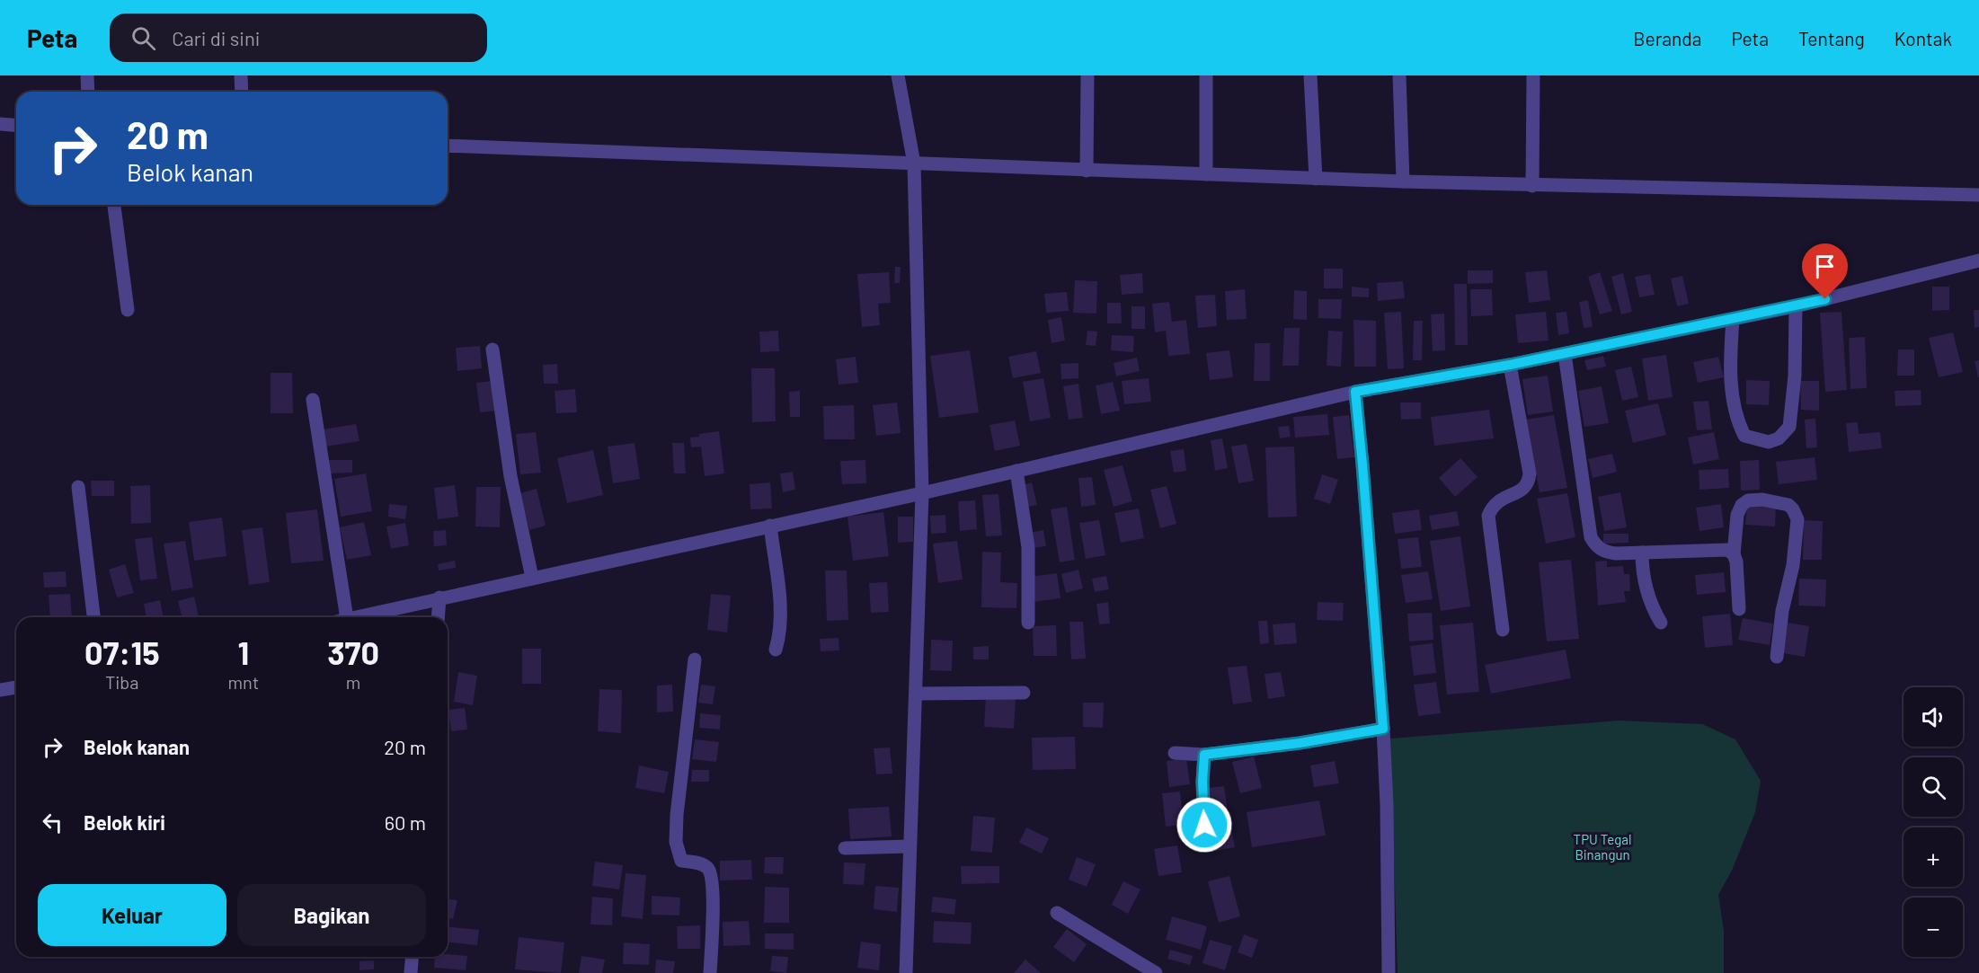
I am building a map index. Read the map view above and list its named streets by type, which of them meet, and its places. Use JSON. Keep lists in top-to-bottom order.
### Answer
{
  "parks": ["TPU Tegal Binangun"],
  "page": {
    "header": "Peta",
    "search": "Cari di sini",
    "nav": [
      "Beranda",
      "Peta",
      "Tentang",
      "Kontak"
    ],
    "turn": ["20 m", "Belok kanan"],
    "eta": [
      "07:15",
      "Tiba",
      "1",
      "mnt",
      "370",
      "m"
    ],
    "map_buttons": ["+", "−"],
    "list": [
      {
        "name": "Belok kanan",
        "value": "20 m"
      },
      {
        "name": "Belok kiri",
        "value": "60 m"
      }
    ],
    "buttons": ["Keluar", "Bagikan"]
  }
}
